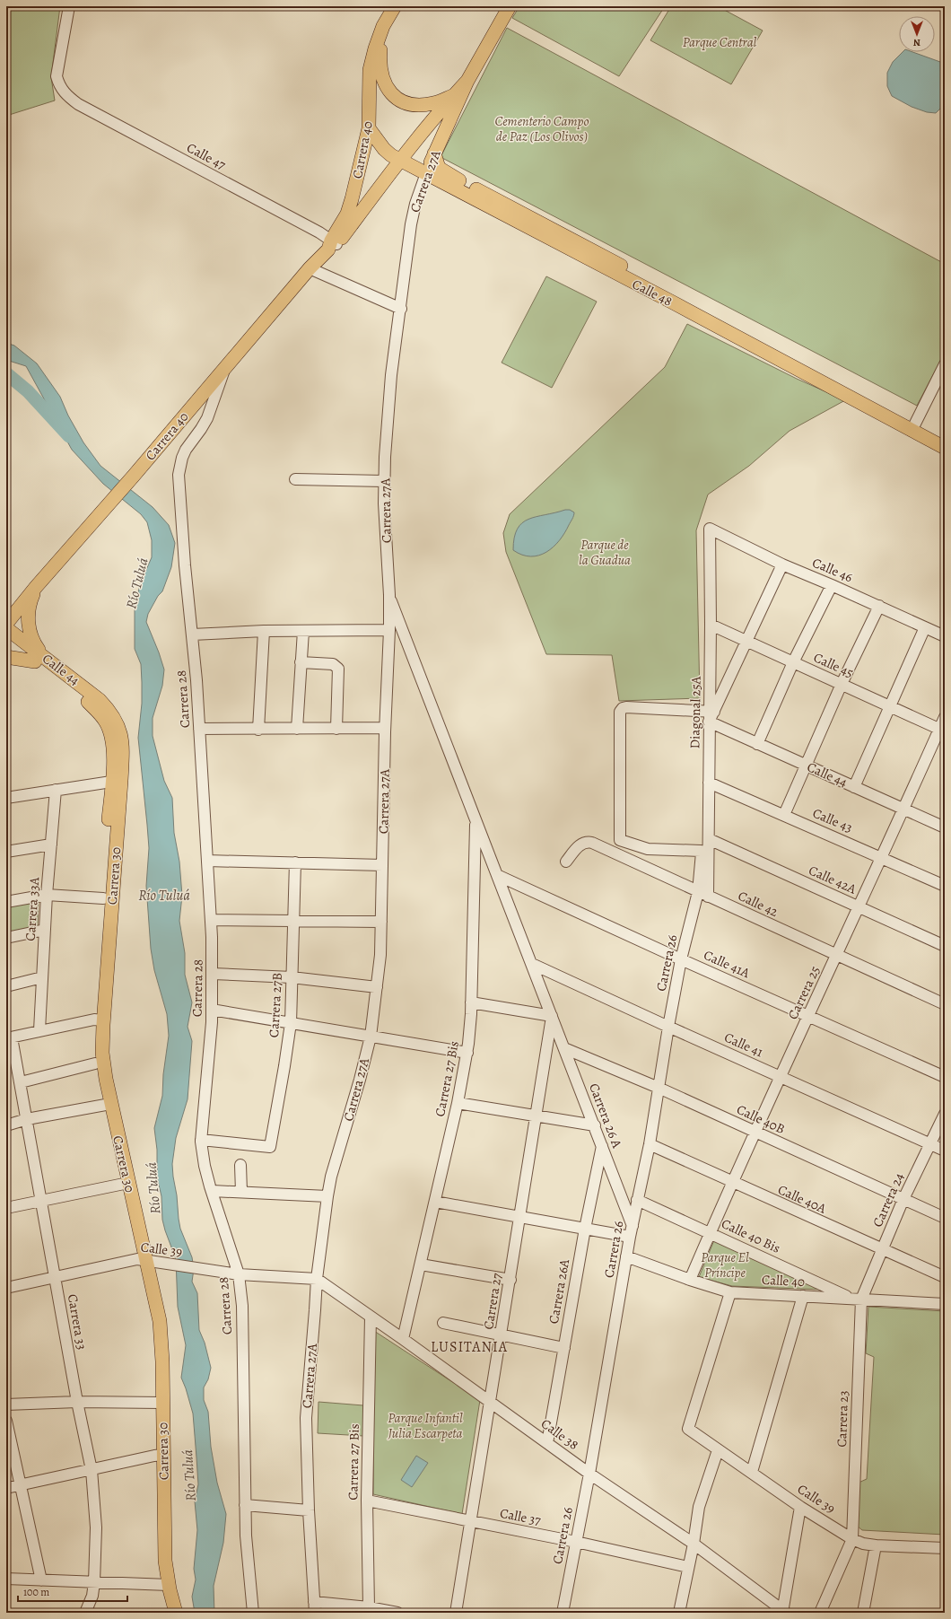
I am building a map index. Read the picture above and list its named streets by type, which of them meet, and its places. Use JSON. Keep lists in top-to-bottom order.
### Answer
{
  "streets": {
    "main road": [
      "Carrera 40",
      "Carrera 27A",
      "Calle 48",
      "Calle 44",
      "Carrera 30"
    ],
    "street": [
      "Calle 47",
      "Calle 46",
      "Calle 45",
      "Carrera 28",
      "Diagonal 25A",
      "Calle 43",
      "Calle 42A",
      "Calle 42",
      "Carrera 33A",
      "Carrera 26",
      "Calle 41A",
      "Carrera 25",
      "Carrera 27B",
      "Calle 41",
      "Carrera 27 Bis",
      "Carrera 26 A",
      "Calle 40B",
      "Calle 40A",
      "Carrera 24",
      "Calle 40 Bis",
      "Calle 39",
      "Calle 40",
      "Carrera 26A",
      "Carrera 27",
      "Carrera 33",
      "Carrera 23",
      "Calle 38",
      "Calle 37"
    ]
  },
  "crossings": [
    ["Carrera 40", "Calle 47"],
    ["Carrera 40", "Carrera 27A"],
    ["Carrera 40", "Calle 48"],
    ["Carrera 40", "Carrera 28"],
    ["Carrera 27A", "Calle 48"],
    ["Carrera 27A", "Carrera 26 A"],
    ["Carrera 27A", "Calle 39"],
    ["Carrera 27A", "Calle 38"],
    ["Calle 46", "Diagonal 25A"],
    ["Calle 45", "Diagonal 25A"],
    ["Calle 45", "Carrera 25"],
    ["Calle 44", "Diagonal 25A"],
    ["Calle 44", "Carrera 30"],
    ["Calle 44", "Carrera 25"],
    ["Carrera 28", "Carrera 27B"],
    ["Carrera 28", "Calle 39"],
    ["Diagonal 25A", "Calle 43"],
    ["Diagonal 25A", "Calle 42A"],
    ["Diagonal 25A", "Calle 42"],
    ["Diagonal 25A", "Carrera 26"],
    ["Calle 43", "Carrera 25"],
    ["Carrera 30", "Calle 39"],
    ["Calle 42A", "Carrera 25"],
    ["Calle 42", "Carrera 26"],
    ["Calle 42", "Carrera 25"],
    ["Carrera 26", "Calle 41A"],
    ["Carrera 26", "Calle 41"],
    ["Carrera 26", "Carrera 26 A"],
    ["Carrera 26", "Calle 40B"],
    ["Carrera 26", "Calle 40A"],
    ["Carrera 26", "Calle 40 Bis"],
    ["Carrera 26", "Calle 40"],
    ["Carrera 26", "Calle 38"],
    ["Carrera 26", "Calle 37"],
    ["Calle 41A", "Carrera 25"],
    ["Calle 41A", "Carrera 26 A"],
    ["Carrera 25", "Calle 41"],
    ["Carrera 25", "Calle 40B"],
    ["Carrera 25", "Calle 40A"],
    ["Carrera 25", "Calle 40 Bis"],
    ["Carrera 25", "Calle 40"],
    ["Calle 41", "Carrera 26 A"],
    ["Calle 41", "Carrera 24"],
    ["Carrera 27 Bis", "Carrera 26 A"],
    ["Carrera 27 Bis", "Calle 38"],
    ["Carrera 27 Bis", "Calle 37"],
    ["Carrera 26 A", "Calle 40B"],
    ["Carrera 26 A", "Carrera 26A"],
    ["Carrera 26 A", "Carrera 27"],
    ["Calle 40B", "Carrera 24"],
    ["Calle 40A", "Carrera 24"],
    ["Carrera 24", "Calle 40 Bis"],
    ["Carrera 24", "Calle 40"],
    ["Carrera 24", "Carrera 23"],
    ["Calle 40 Bis", "Calle 40"],
    ["Calle 40 Bis", "Carrera 23"],
    ["Calle 39", "Calle 40"],
    ["Calle 39", "Carrera 33"],
    ["Calle 39", "Carrera 23"],
    ["Calle 39", "Calle 38"],
    ["Calle 40", "Carrera 23"],
    ["Carrera 26A", "Calle 38"],
    ["Carrera 27", "Calle 38"],
    ["Carrera 27", "Calle 37"]
  ],
  "districts": ["LUSITANIA"],
  "water": ["Río Tuluá"],
  "parks": [
    "Parque Central",
    "Cementerio Campo de Paz (Los Olivos)",
    "Parque de la Guadua",
    "Parque El Príncipe",
    "Parque Infantil Julia Escarpeta"
  ],
  "scale_bar": "100 m",
  "north": "bottom"
}
